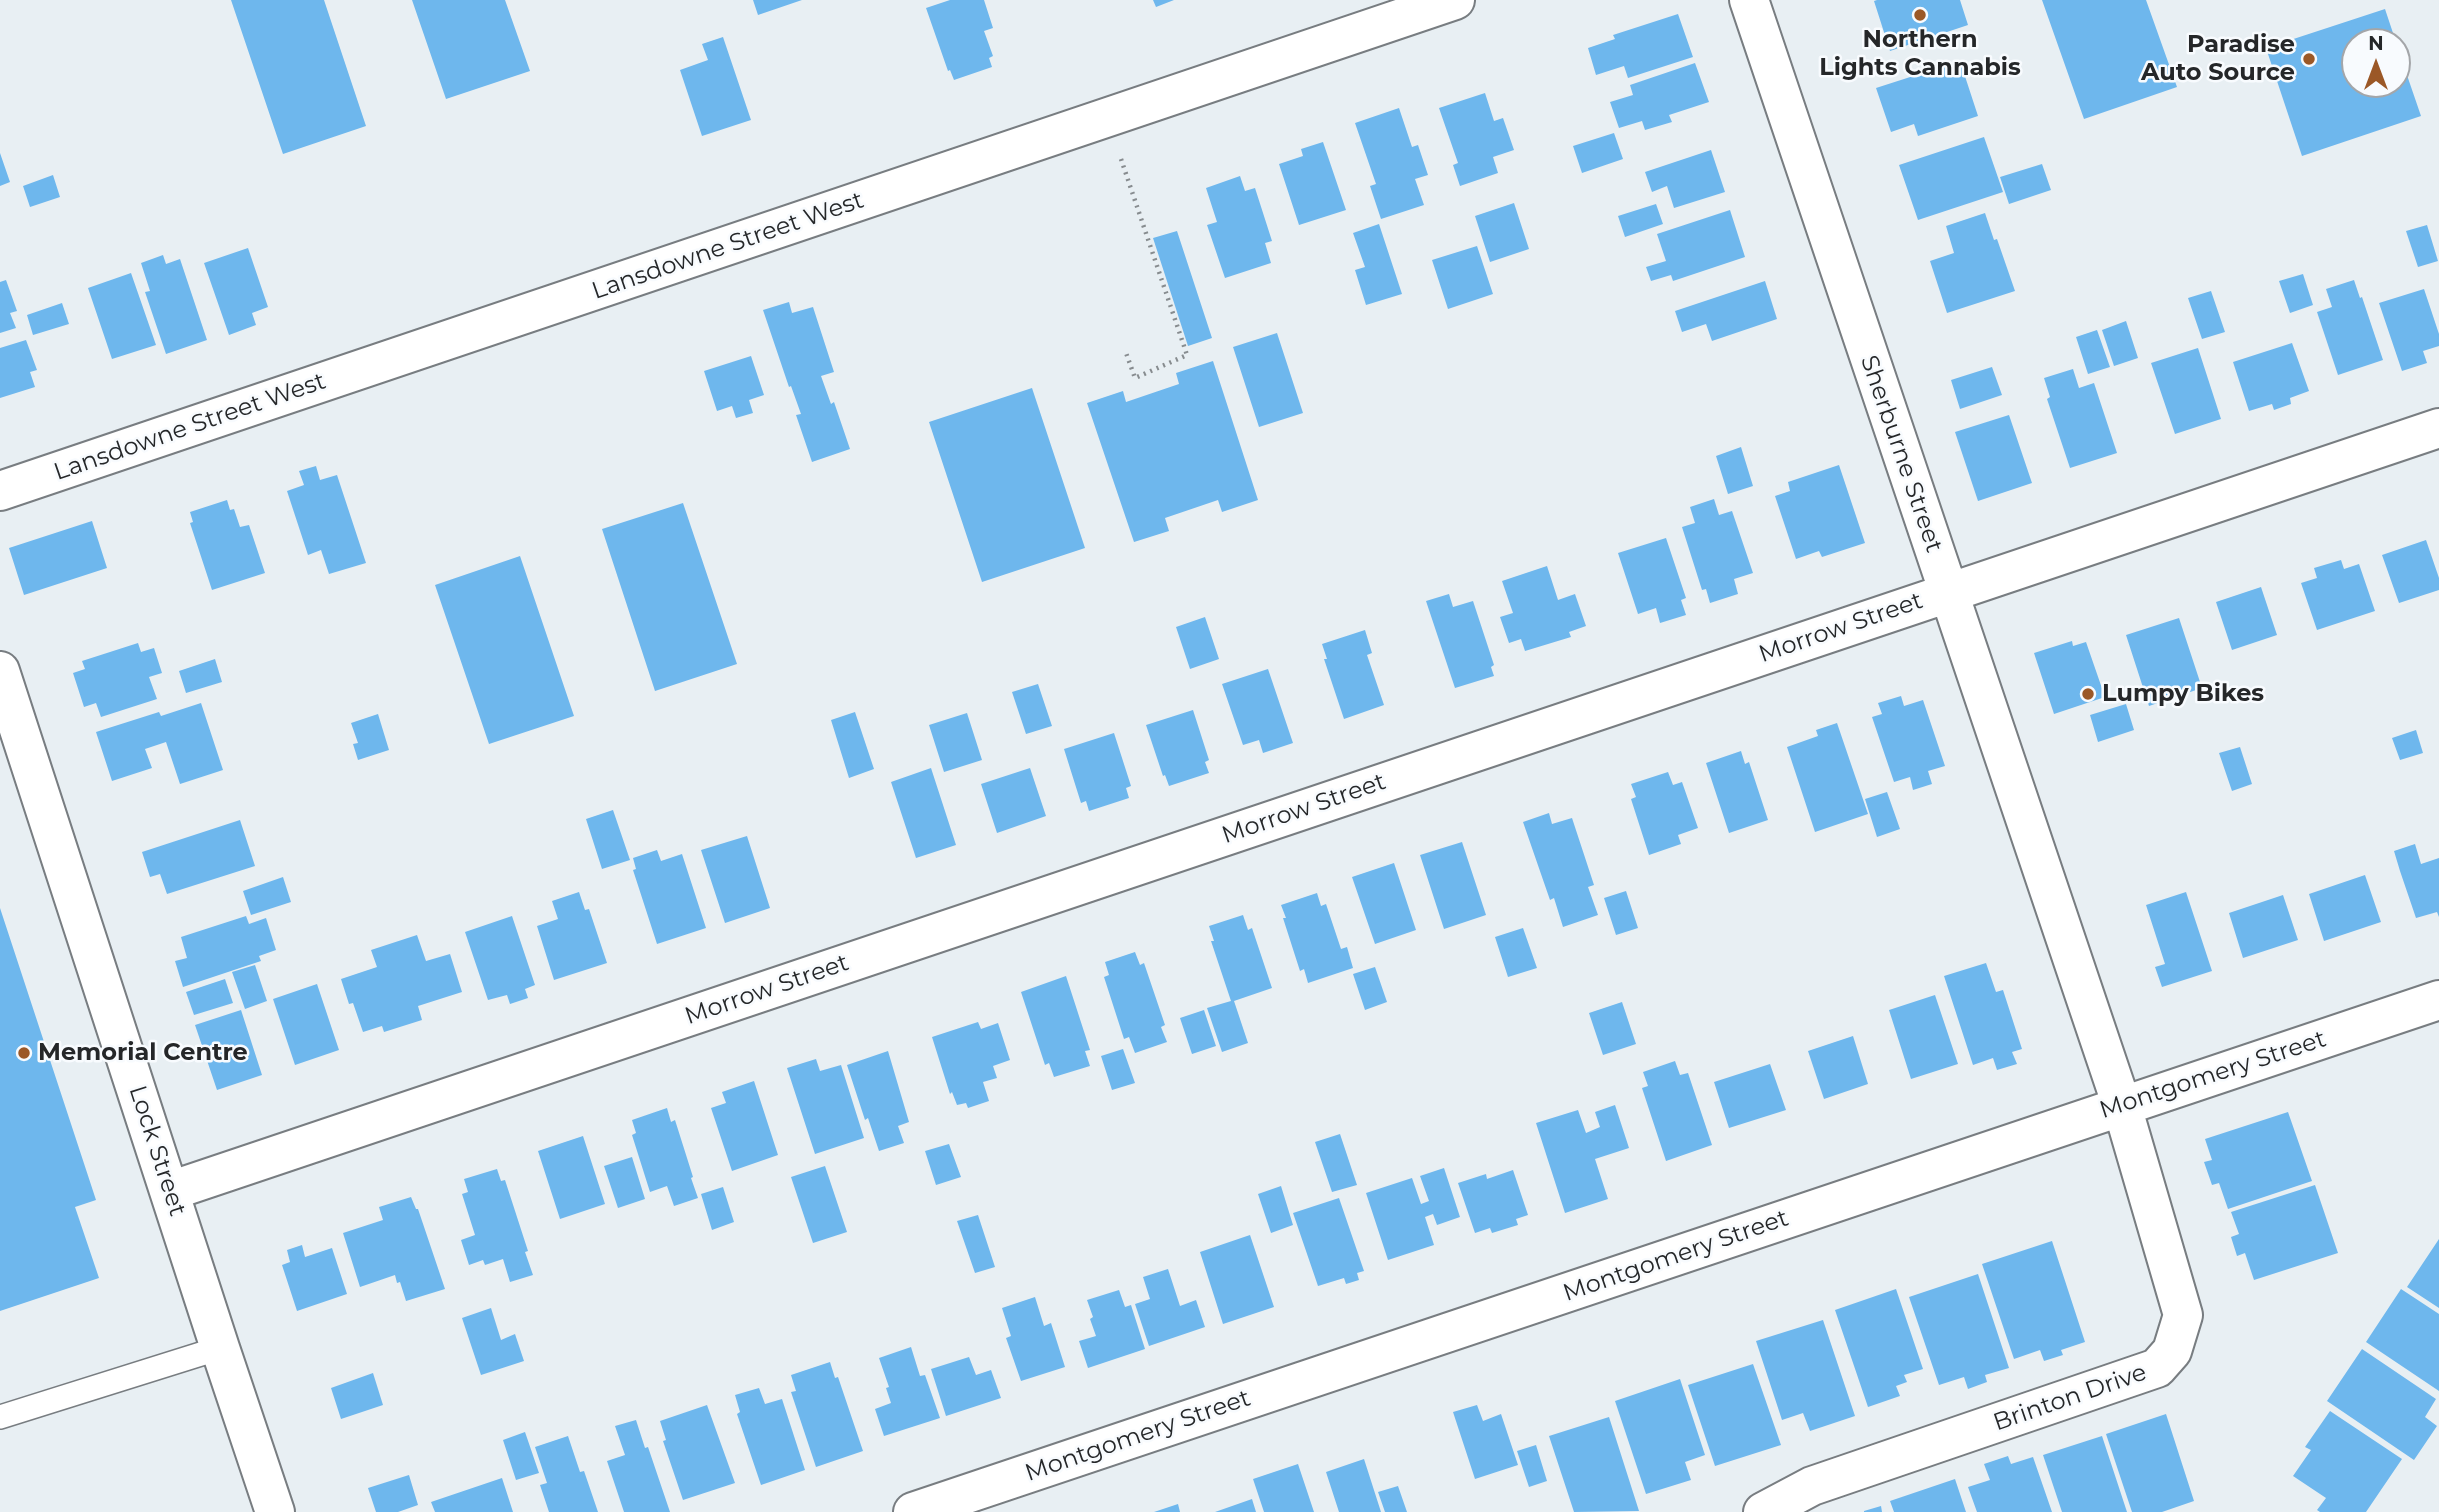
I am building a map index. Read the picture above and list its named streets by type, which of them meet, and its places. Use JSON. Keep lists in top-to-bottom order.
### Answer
{
  "streets": {
    "street": [
      "Lansdowne Street West",
      "Sherburne Street",
      "Morrow Street",
      "Montgomery Street",
      "Lock Street",
      "Brinton Drive"
    ]
  },
  "crossings": [
    ["Sherburne Street", "Morrow Street"],
    ["Sherburne Street", "Montgomery Street"],
    ["Sherburne Street", "Brinton Drive"],
    ["Morrow Street", "Lock Street"],
    ["Montgomery Street", "Brinton Drive"]
  ],
  "places": [
    "Northern Lights Cannabis",
    "Paradise Auto Source",
    "Lumpy Bikes",
    "Memorial Centre"
  ],
  "north": "top"
}
